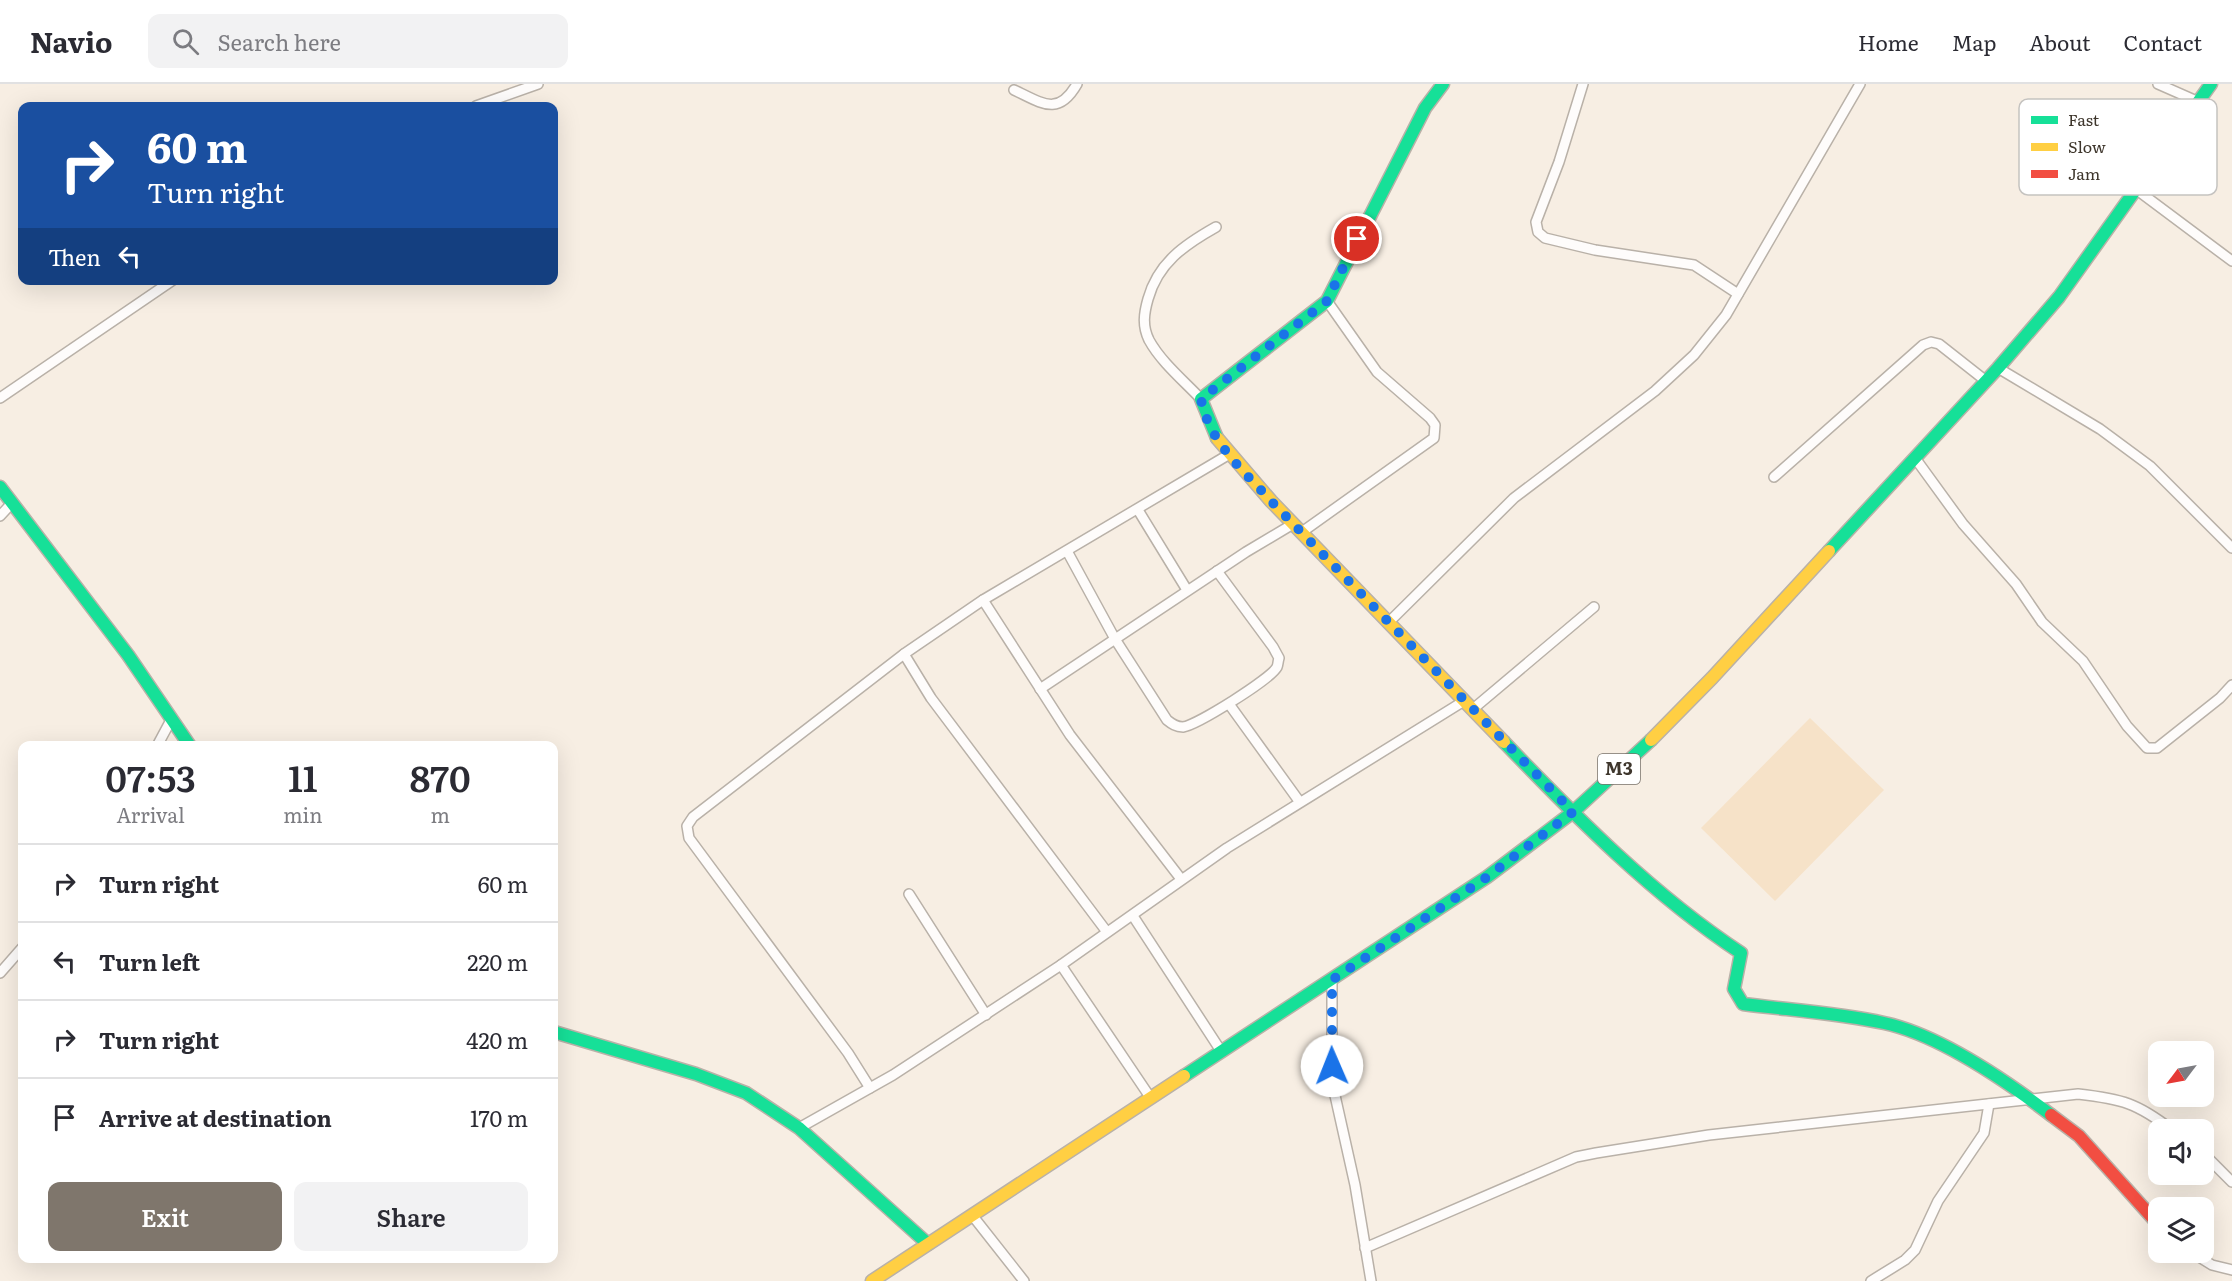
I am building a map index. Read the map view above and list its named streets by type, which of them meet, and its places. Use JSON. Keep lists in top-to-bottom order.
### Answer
{
  "streets": {
    "street": ["M3"]
  },
  "legend": ["Fast", "Slow", "Jam"],
  "north": "bottom left",
  "page": {
    "header": "Navio",
    "search": "Search here",
    "nav": [
      "Home",
      "Map",
      "About",
      "Contact"
    ],
    "turn": ["60 m", "Turn right"],
    "then": "Then",
    "eta": [
      "07:53",
      "Arrival",
      "11",
      "min",
      "870",
      "m"
    ],
    "list": [
      {
        "name": "Turn right",
        "value": "60 m"
      },
      {
        "name": "Turn left",
        "value": "220 m"
      },
      {
        "name": "Turn right",
        "value": "420 m"
      },
      {
        "name": "Arrive at destination",
        "value": "170 m"
      }
    ],
    "buttons": ["Exit", "Share"]
  }
}
